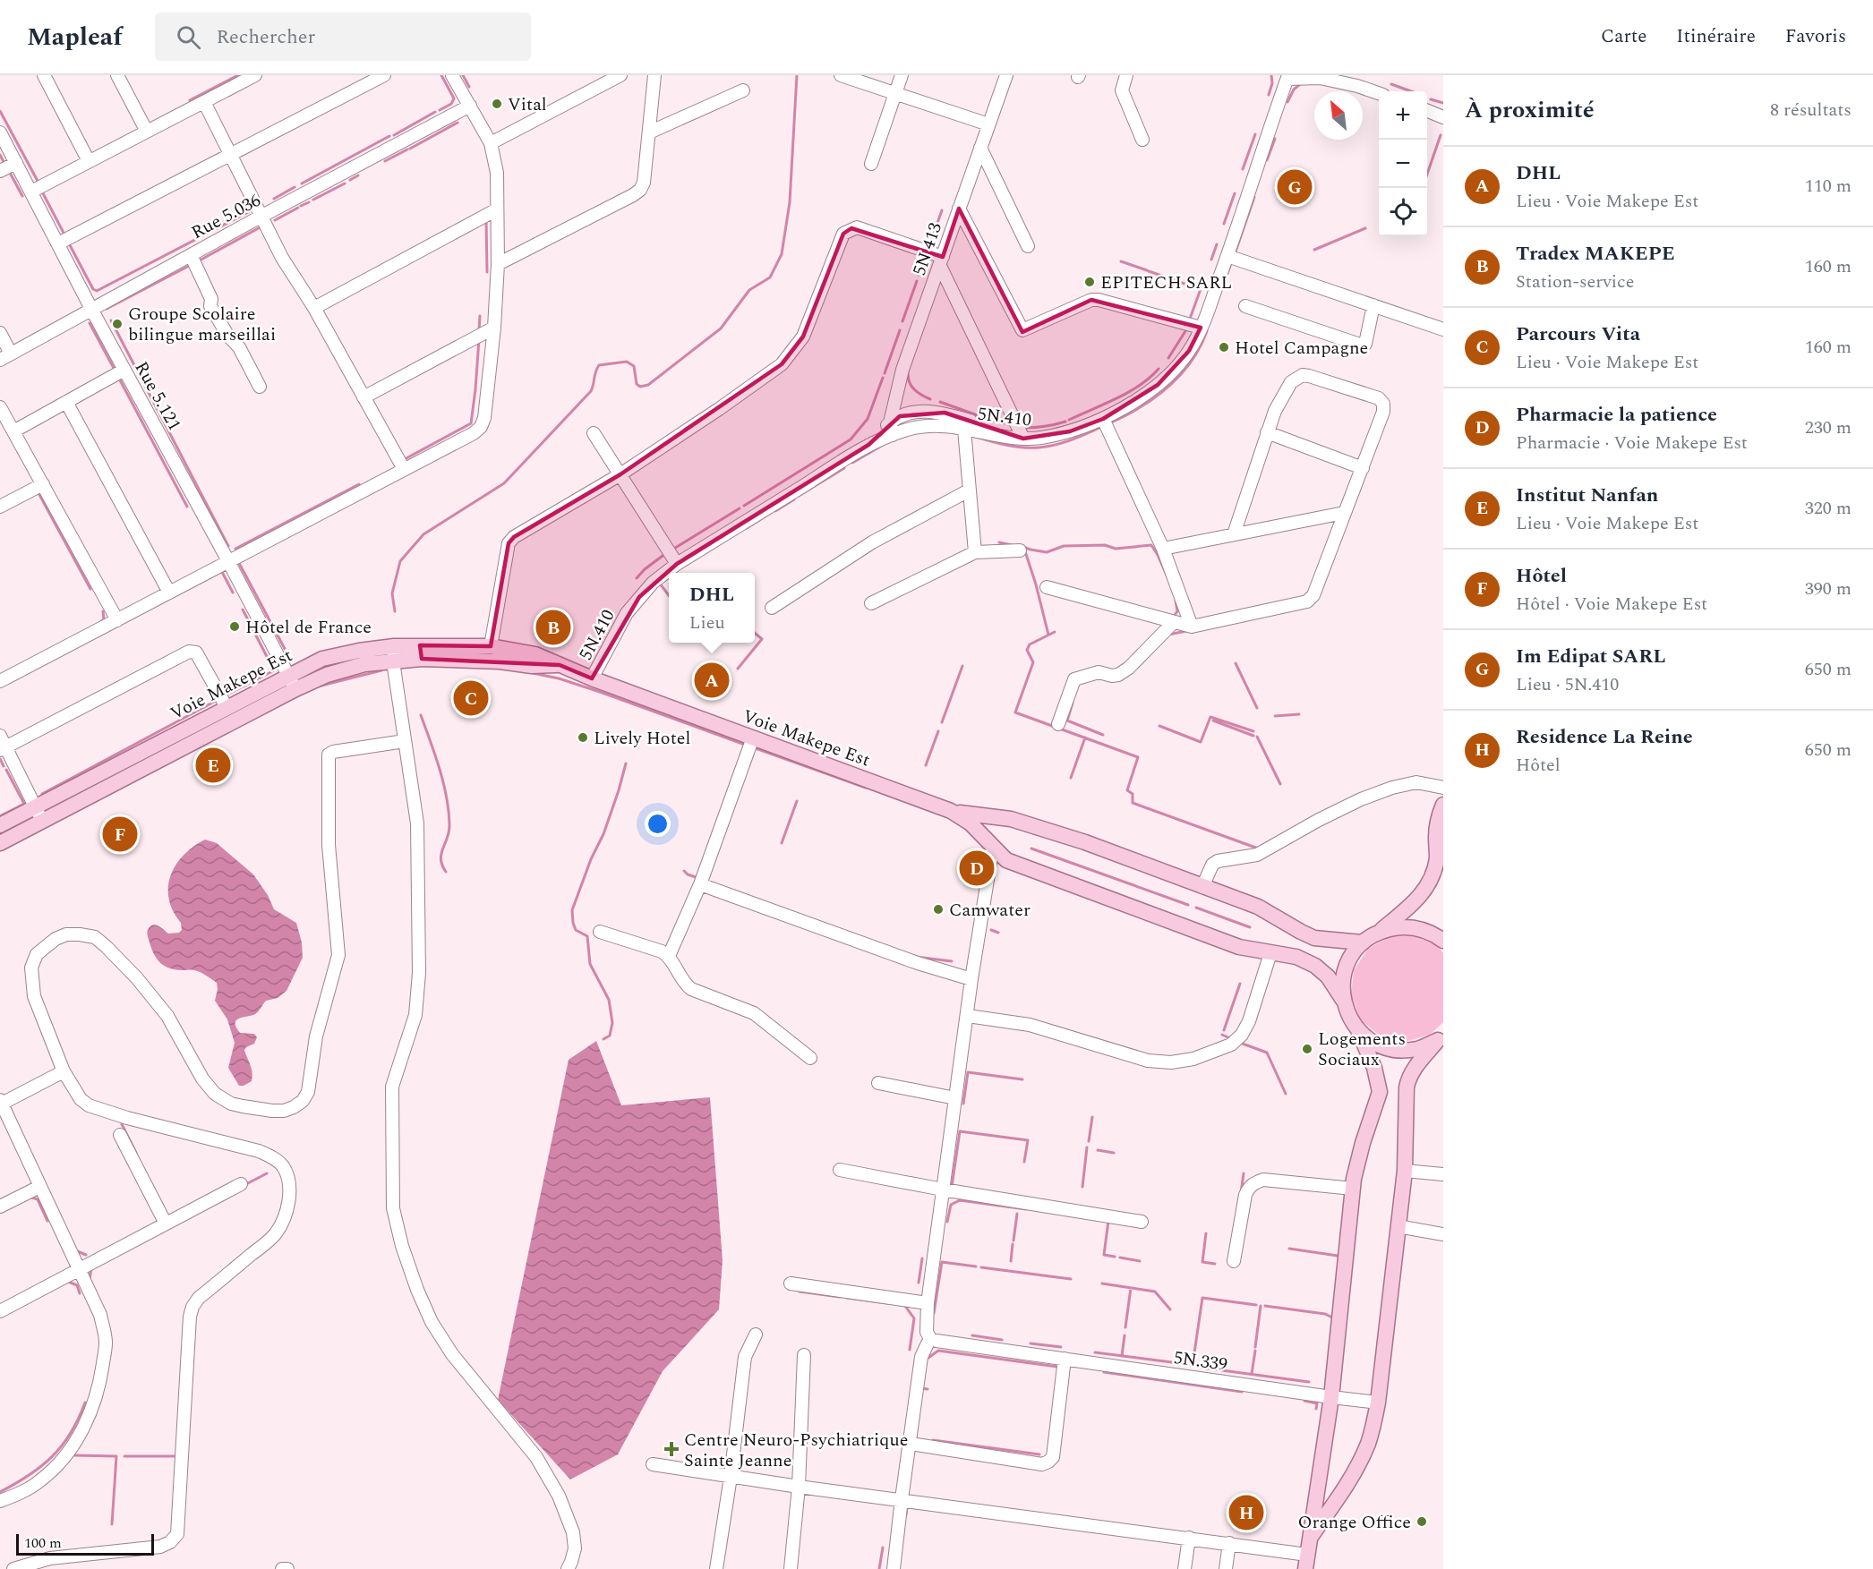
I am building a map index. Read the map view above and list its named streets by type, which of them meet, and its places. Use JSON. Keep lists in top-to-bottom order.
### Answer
{
  "streets": {
    "main road": ["Voie Makepe Est"],
    "street": [
      "Rue 5.036",
      "5N 413",
      "Rue 5.121",
      "5N.410",
      "5N.339"
    ]
  },
  "crossings": [
    ["Rue 5.036", "Rue 5.121"],
    ["5N 413", "5N.410"],
    ["Rue 5.121", "Voie Makepe Est"],
    ["5N.410", "Voie Makepe Est"]
  ],
  "places": {
    "other": [
      "Vital",
      "EPITECH SARL",
      "Groupe Scolaire bilingue marseillai",
      "Hotel Campagne",
      "Hôtel de France",
      "Lively Hotel",
      "Camwater",
      "Logements Sociaux",
      "Orange Office"
    ],
    "health": ["Centre Neuro-Psychiatrique Sainte Jeanne"]
  },
  "scale_bar": "100 m",
  "north": "top left",
  "page": {
    "header": "Mapleaf",
    "search": "Rechercher",
    "nav": ["Carte", "Itinéraire", "Favoris"],
    "heading": ["À proximité", "8 résultats"],
    "map_buttons": ["+", "−"],
    "list": [
      {
        "mark": "A",
        "name": "DHL",
        "note": "Lieu · Voie Makepe Est",
        "value": "110 m"
      },
      {
        "mark": "B",
        "name": "Tradex MAKEPE",
        "note": "Station-service",
        "value": "160 m"
      },
      {
        "mark": "C",
        "name": "Parcours Vita",
        "note": "Lieu · Voie Makepe Est",
        "value": "160 m"
      },
      {
        "mark": "D",
        "name": "Pharmacie la patience",
        "note": "Pharmacie · Voie Makepe Est",
        "value": "230 m"
      },
      {
        "mark": "E",
        "name": "Institut Nanfan",
        "note": "Lieu · Voie Makepe Est",
        "value": "320 m"
      },
      {
        "mark": "F",
        "name": "Hôtel",
        "note": "Hôtel · Voie Makepe Est",
        "value": "390 m"
      },
      {
        "mark": "G",
        "name": "Im Edipat SARL",
        "note": "Lieu · 5N.410",
        "value": "650 m"
      },
      {
        "mark": "H",
        "name": "Residence La Reine",
        "note": "Hôtel",
        "value": "650 m"
      }
    ],
    "pins": [
      "G",
      "B",
      "A",
      "C",
      "E",
      "F",
      "D",
      "H"
    ],
    "popup": ["DHL", "Lieu"],
    "scale": "100 m"
  }
}
